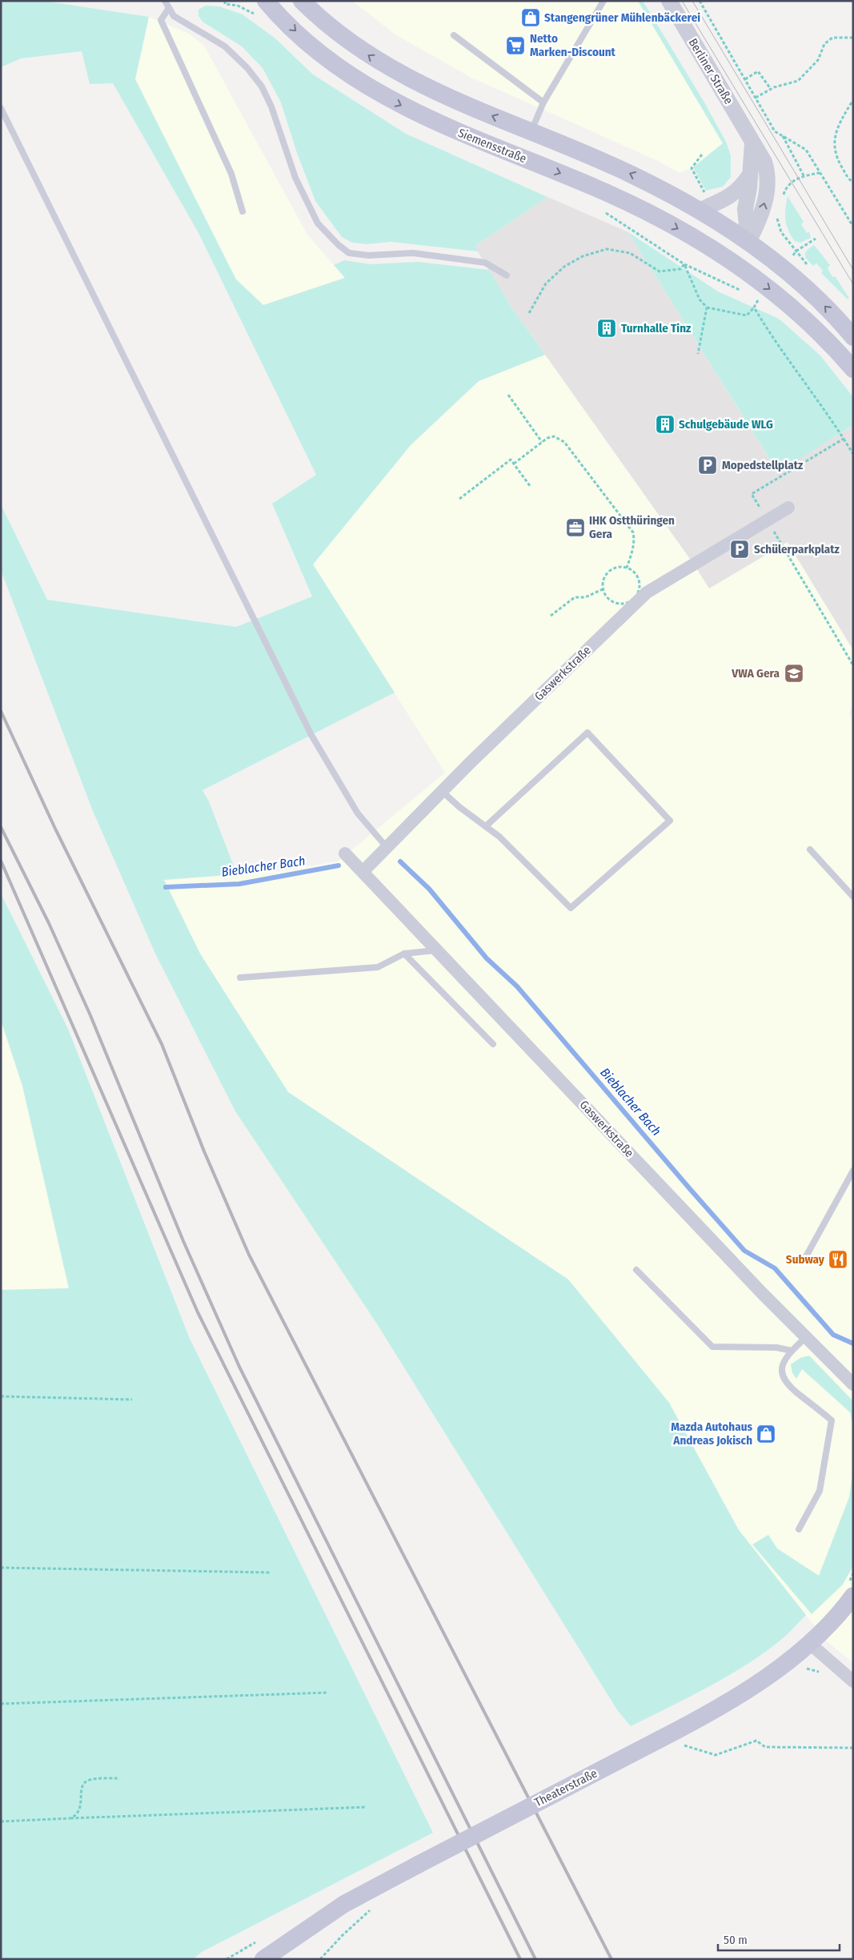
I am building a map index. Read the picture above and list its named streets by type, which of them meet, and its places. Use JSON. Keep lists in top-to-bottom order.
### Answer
{
  "streets": {
    "main road": ["Siemensstraße", "Theaterstraße"],
    "street": ["Berliner Straße", "Gaswerkstraße"]
  },
  "water": ["Bieblacher Bach"],
  "places": {
    "shop": ["Stangengrüner Mühlenbäckerei", "Mazda Autohaus Andreas Jokisch"],
    "supermarket": ["Netto Marken-Discount"],
    "building": ["Turnhalle Tinz", "Schulgebäude WLG"],
    "parking": ["Mopedstellplatz", "Schülerparkplatz"],
    "office": ["IHK Ostthüringen Gera"],
    "school or university": ["VWA Gera"],
    "restaurant": ["Subway"]
  },
  "scale_bar": "50 m"
}
